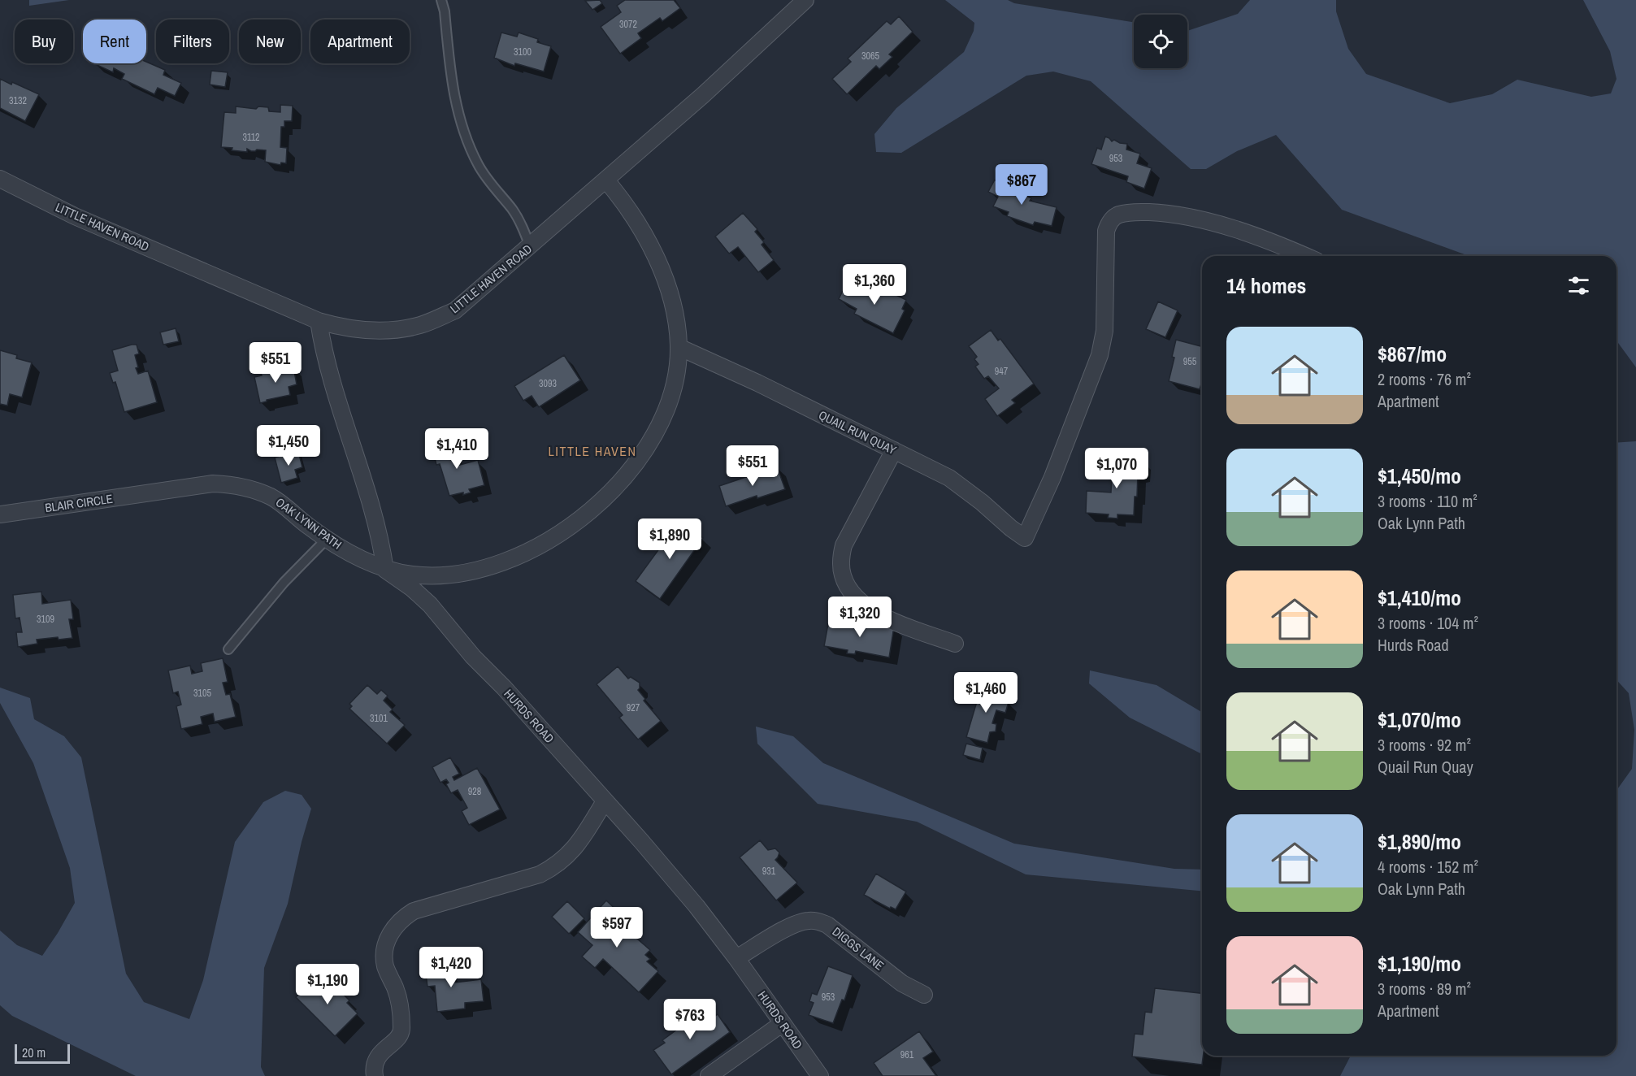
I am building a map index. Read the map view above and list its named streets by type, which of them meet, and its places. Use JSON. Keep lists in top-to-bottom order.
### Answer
{
  "streets": {
    "street": [
      "LITTLE HAVEN ROAD",
      "QUAIL RUN QUAY",
      "BLAIR CIRCLE",
      "OAK LYNN PATH",
      "HURDS ROAD",
      "DIGGS LANE"
    ]
  },
  "crossings": [
    ["LITTLE HAVEN ROAD", "OAK LYNN PATH"],
    ["QUAIL RUN QUAY", "OAK LYNN PATH"],
    ["BLAIR CIRCLE", "OAK LYNN PATH"],
    ["OAK LYNN PATH", "HURDS ROAD"],
    ["HURDS ROAD", "DIGGS LANE"]
  ],
  "districts": ["LITTLE HAVEN"],
  "house_numbers": [
    "3072",
    "3100",
    "3065",
    "3132",
    "3112",
    "953",
    "955",
    "947",
    "3093",
    "3109",
    "3105",
    "927",
    "3101",
    "928",
    "931",
    "953",
    "961"
  ],
  "scale_bar": "20 m",
  "page": {
    "chip": [
      "Buy",
      "Rent",
      "Filters",
      "New",
      "Apartment"
    ],
    "price": [
      "$867",
      "$1,360",
      "$551",
      "$1,450",
      "$1,410",
      "$551",
      "$1,070",
      "$1,890",
      "$1,320",
      "$1,460",
      "$597",
      "$1,420",
      "$1,190",
      "$763"
    ],
    "heading": "14 homes",
    "list": [
      {
        "name": "$867/mo",
        "note": "2 rooms · 76 m² · Apartment"
      },
      {
        "name": "$1,450/mo",
        "note": "3 rooms · 110 m² · Oak Lynn Path"
      },
      {
        "name": "$1,410/mo",
        "note": "3 rooms · 104 m² · Hurds Road"
      },
      {
        "name": "$1,070/mo",
        "note": "3 rooms · 92 m² · Quail Run Quay"
      },
      {
        "name": "$1,890/mo",
        "note": "4 rooms · 152 m² · Oak Lynn Path"
      },
      {
        "name": "$1,190/mo",
        "note": "3 rooms · 89 m² · Apartment"
      }
    ],
    "scale": "20 m"
  }
}
